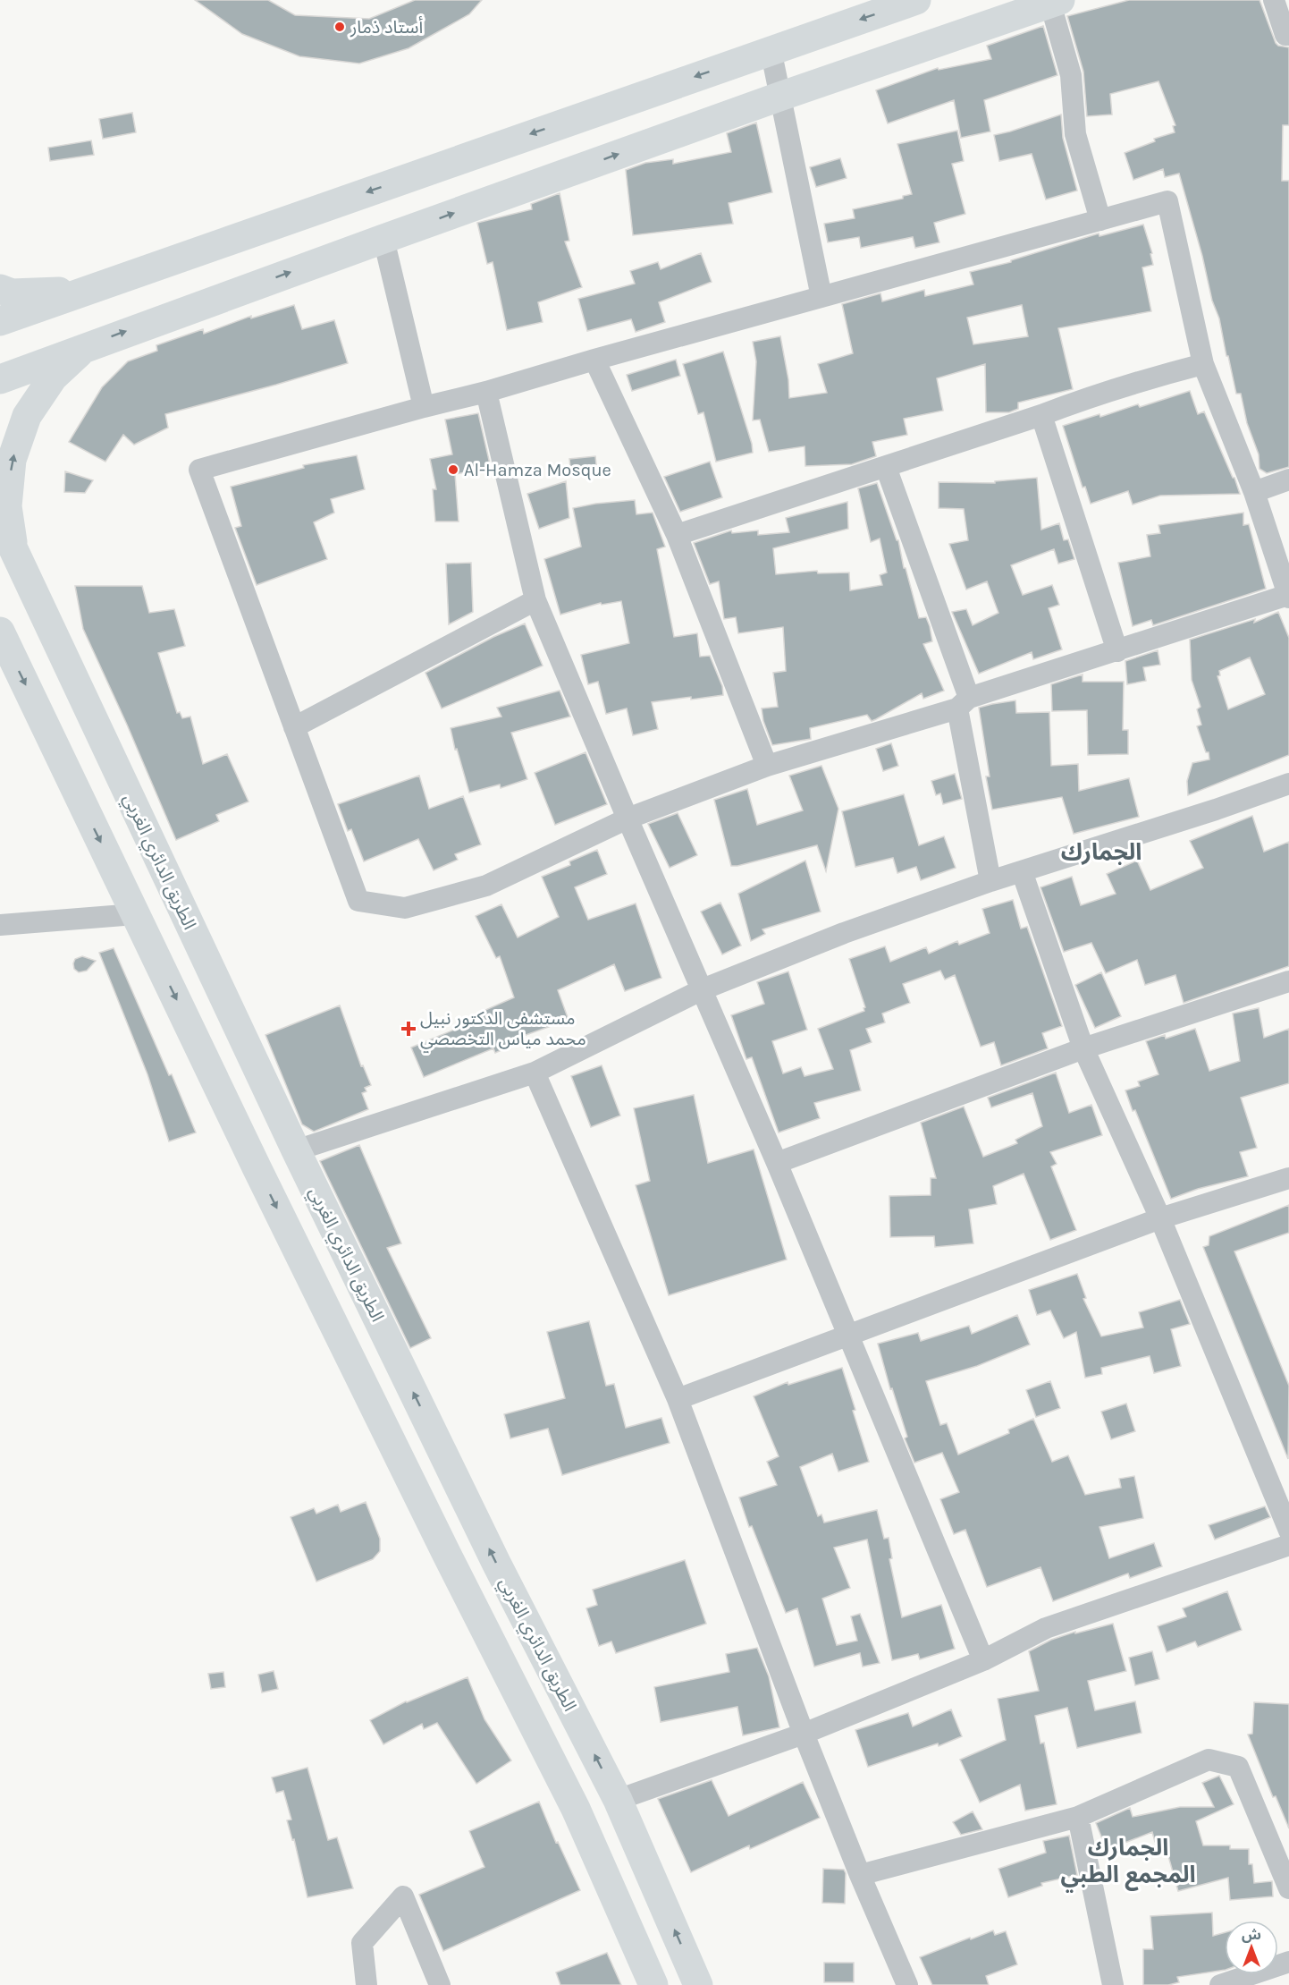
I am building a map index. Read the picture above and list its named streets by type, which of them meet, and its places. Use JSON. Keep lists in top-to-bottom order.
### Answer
{
  "streets": {
    "main road": ["الطريق الدائري الغربي"]
  },
  "districts": ["الجمارك", "الجمارك المجمع الطبي"],
  "places": {
    "other": ["أستاد ذمار", "Al-Hamza Mosque"],
    "health": ["مستشفى الدكتور نبيل محمد مياس التخصصي"]
  },
  "north": "top"
}
